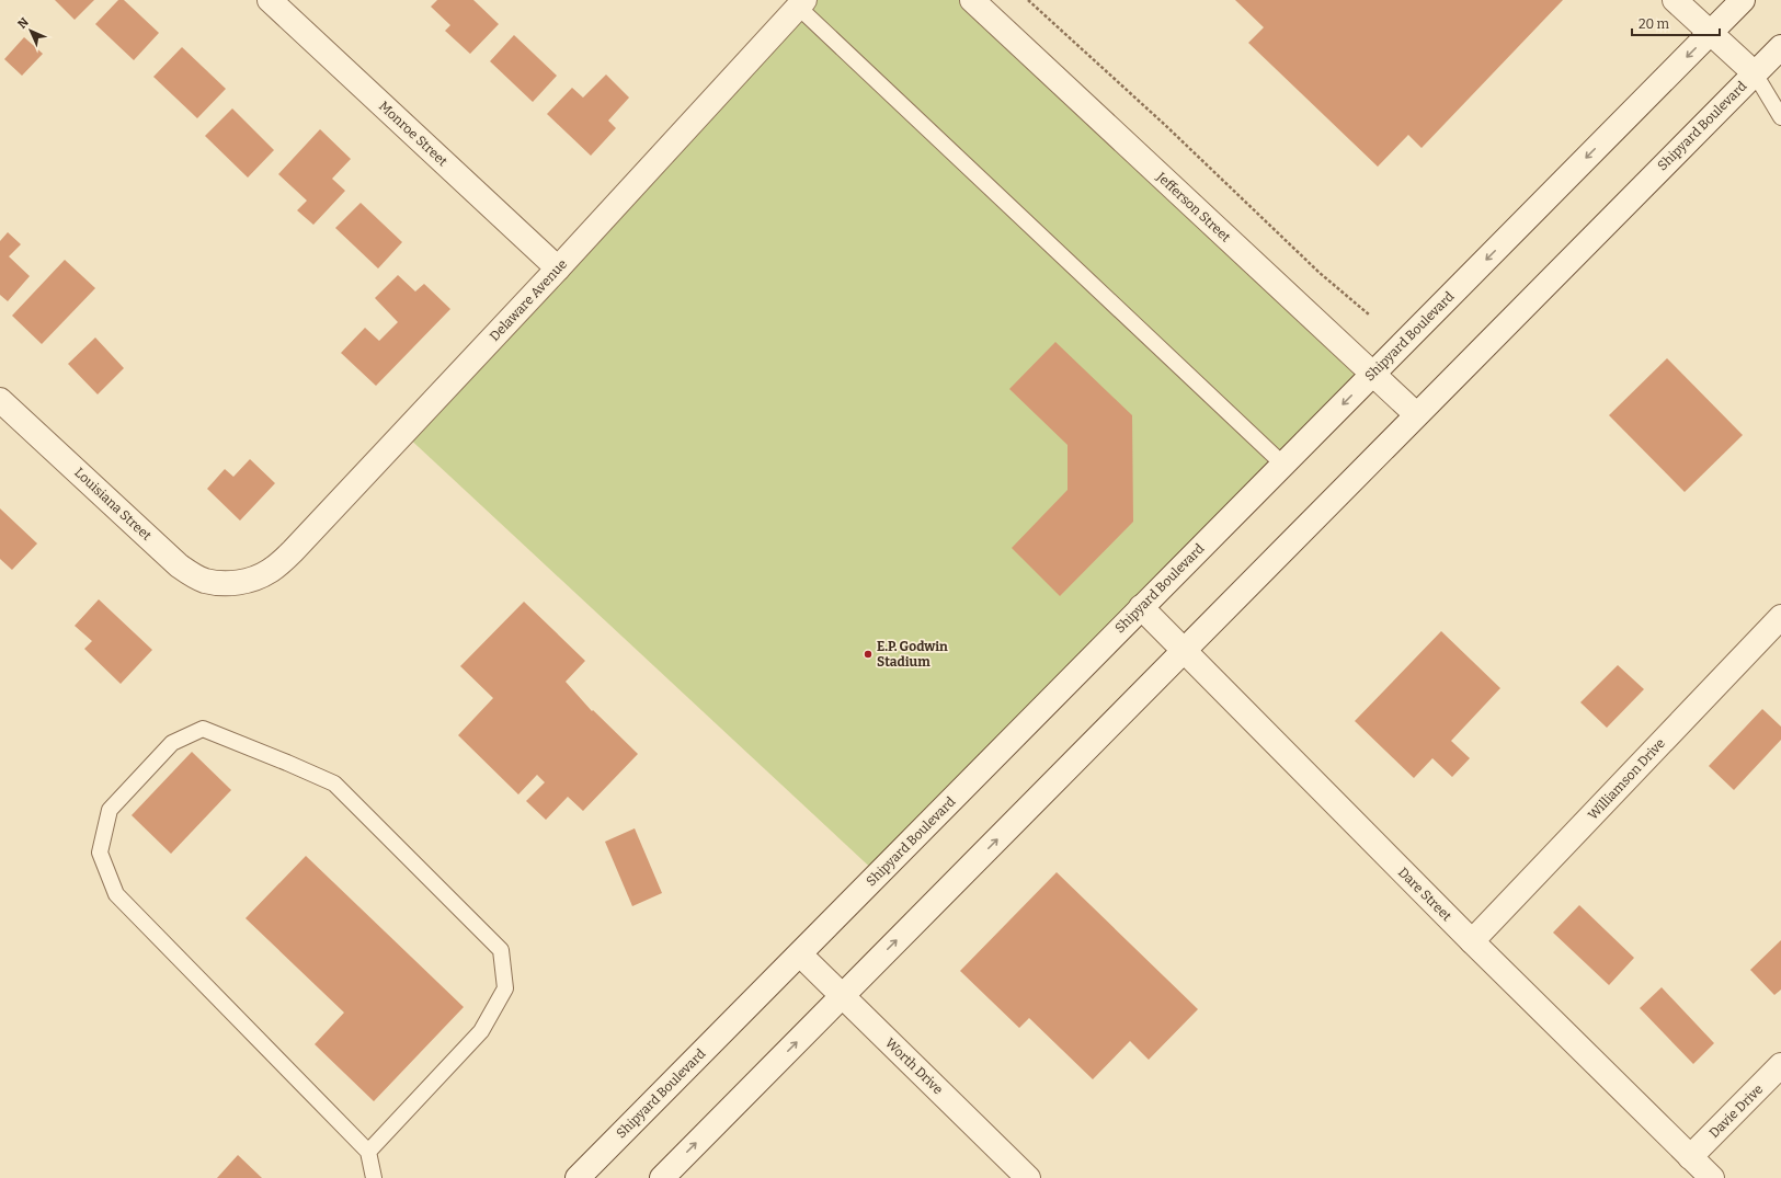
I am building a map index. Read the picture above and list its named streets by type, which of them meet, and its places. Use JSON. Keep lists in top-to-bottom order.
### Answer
{
  "streets": {
    "street": [
      "Shipyard Boulevard",
      "Monroe Street",
      "Jefferson Street",
      "Delaware Avenue",
      "Louisiana Street",
      "Williamson Drive",
      "Dare Street",
      "Worth Drive",
      "Davie Drive"
    ]
  },
  "crossings": [
    ["Shipyard Boulevard", "Jefferson Street"],
    ["Shipyard Boulevard", "Dare Street"],
    ["Shipyard Boulevard", "Worth Drive"],
    ["Monroe Street", "Delaware Avenue"],
    ["Delaware Avenue", "Louisiana Street"],
    ["Williamson Drive", "Dare Street"],
    ["Dare Street", "Davie Drive"]
  ],
  "places": ["E.P. Godwin Stadium"],
  "scale_bar": "20 m",
  "north": "top left"
}
